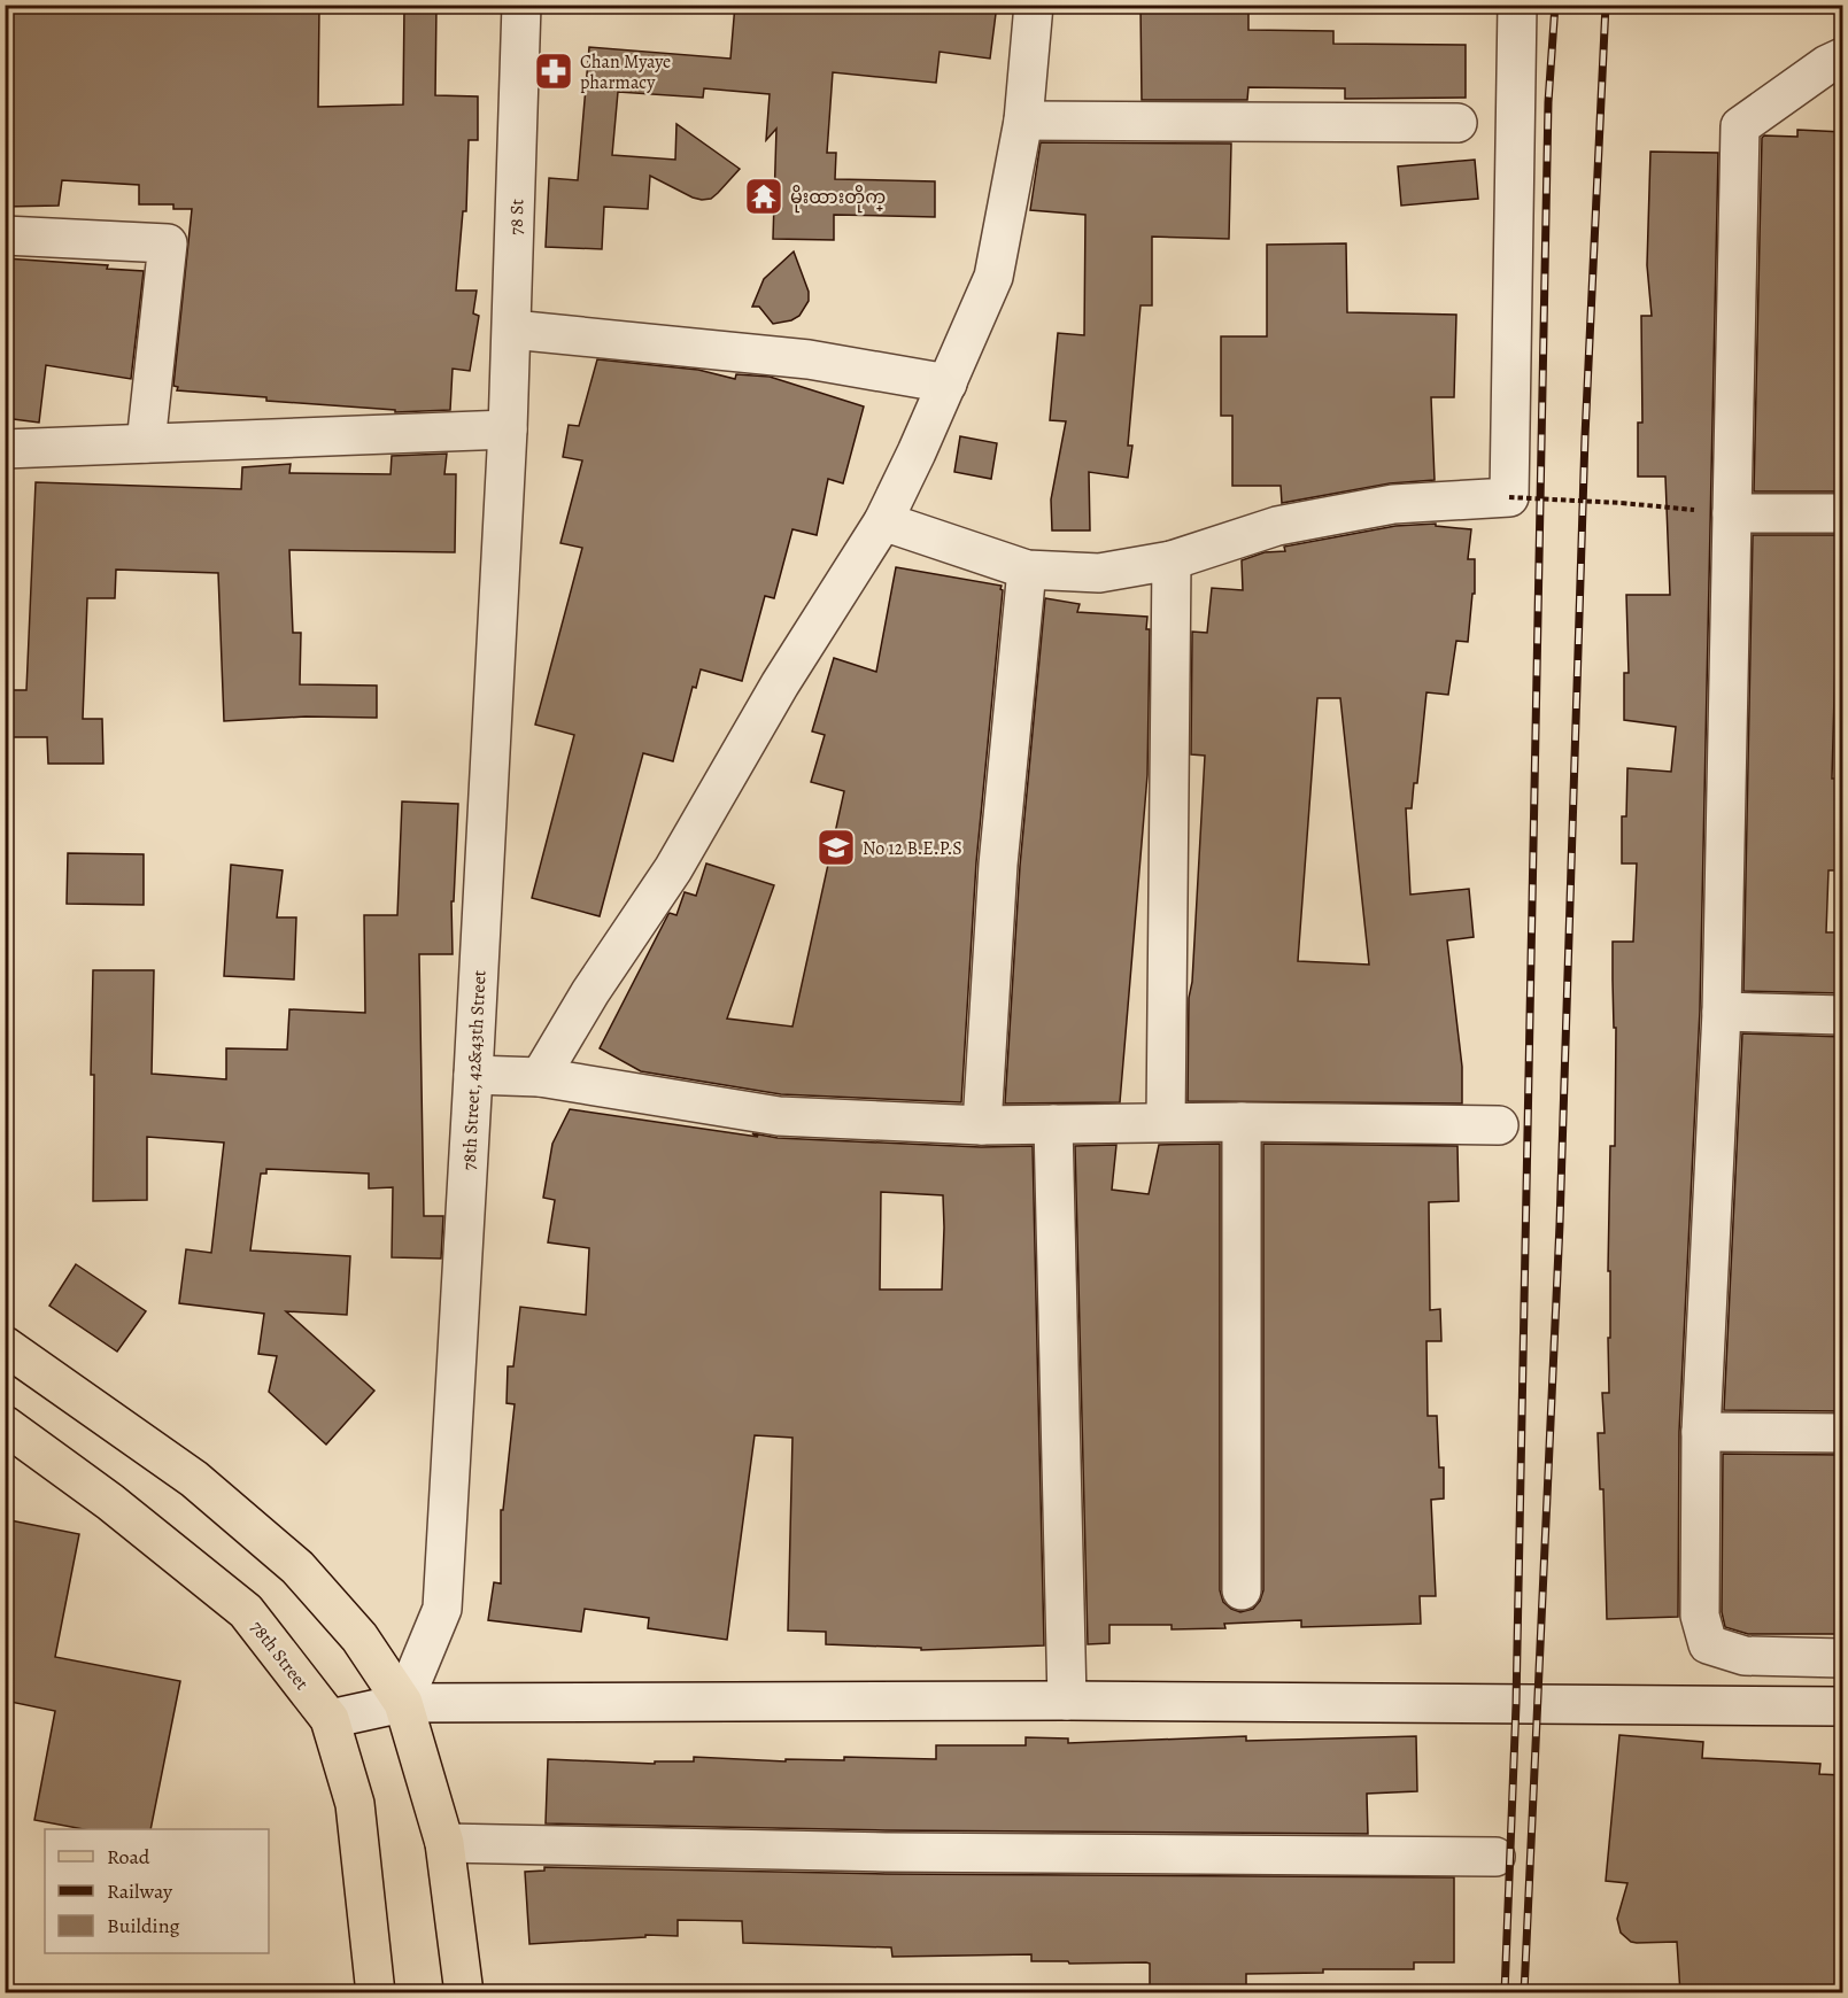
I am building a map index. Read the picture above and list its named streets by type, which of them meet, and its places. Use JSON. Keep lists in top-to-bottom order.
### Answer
{
  "streets": {
    "main road": ["78th Street"],
    "street": ["78 St", "78th Street, 42&43th Street"]
  },
  "crossings": [
    ["78 St", "78th Street, 42&43th Street"]
  ],
  "places": {
    "pharmacy": ["Chan Myaye pharmacy"],
    "temple": ["မိုးထားတိုက္"],
    "school or university": ["No 12 B.E.P.S"]
  },
  "legend": ["Road", "Railway", "Building"]
}
